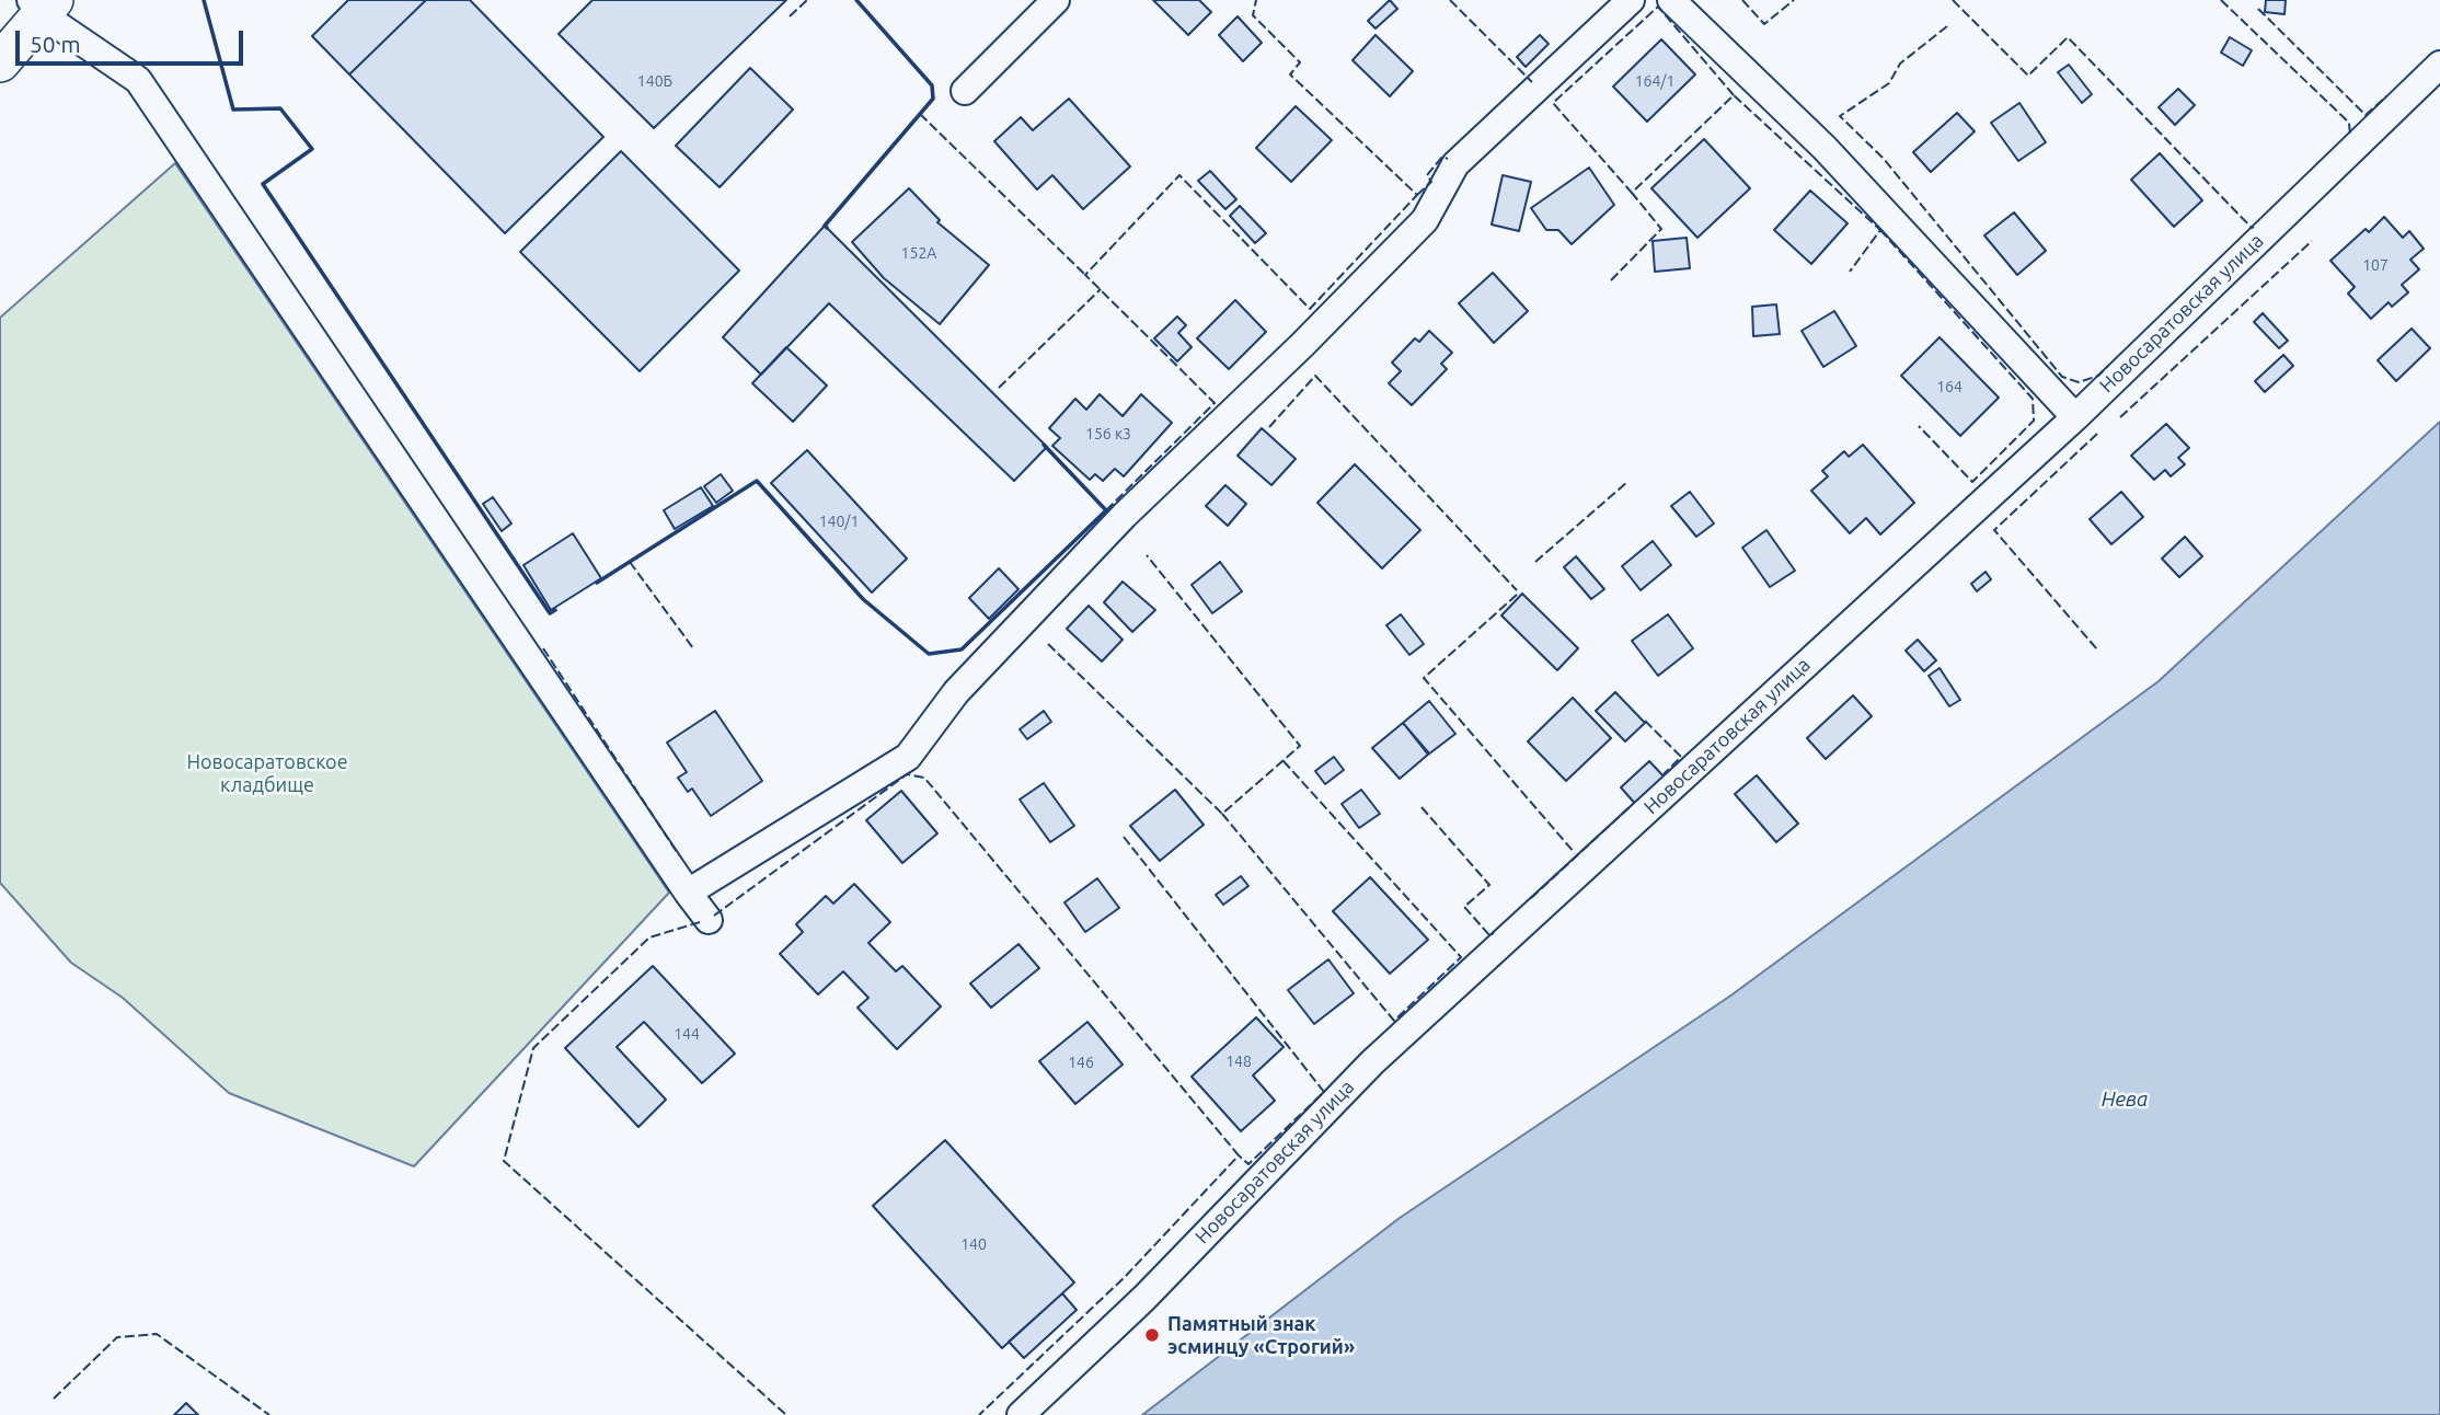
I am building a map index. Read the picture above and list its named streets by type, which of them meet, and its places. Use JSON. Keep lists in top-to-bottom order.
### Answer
{
  "streets": {
    "street": ["Новосаратовская улица"]
  },
  "water": ["Нева"],
  "parks": ["Новосаратовское кладбище"],
  "places": ["Памятный знак эсминцу «Строгий»"],
  "house_numbers": [
    "140Б",
    "164/1",
    "152А",
    "107",
    "164",
    "156 к3",
    "140/1",
    "144",
    "148",
    "146",
    "140"
  ],
  "scale_bar": "50 m"
}
